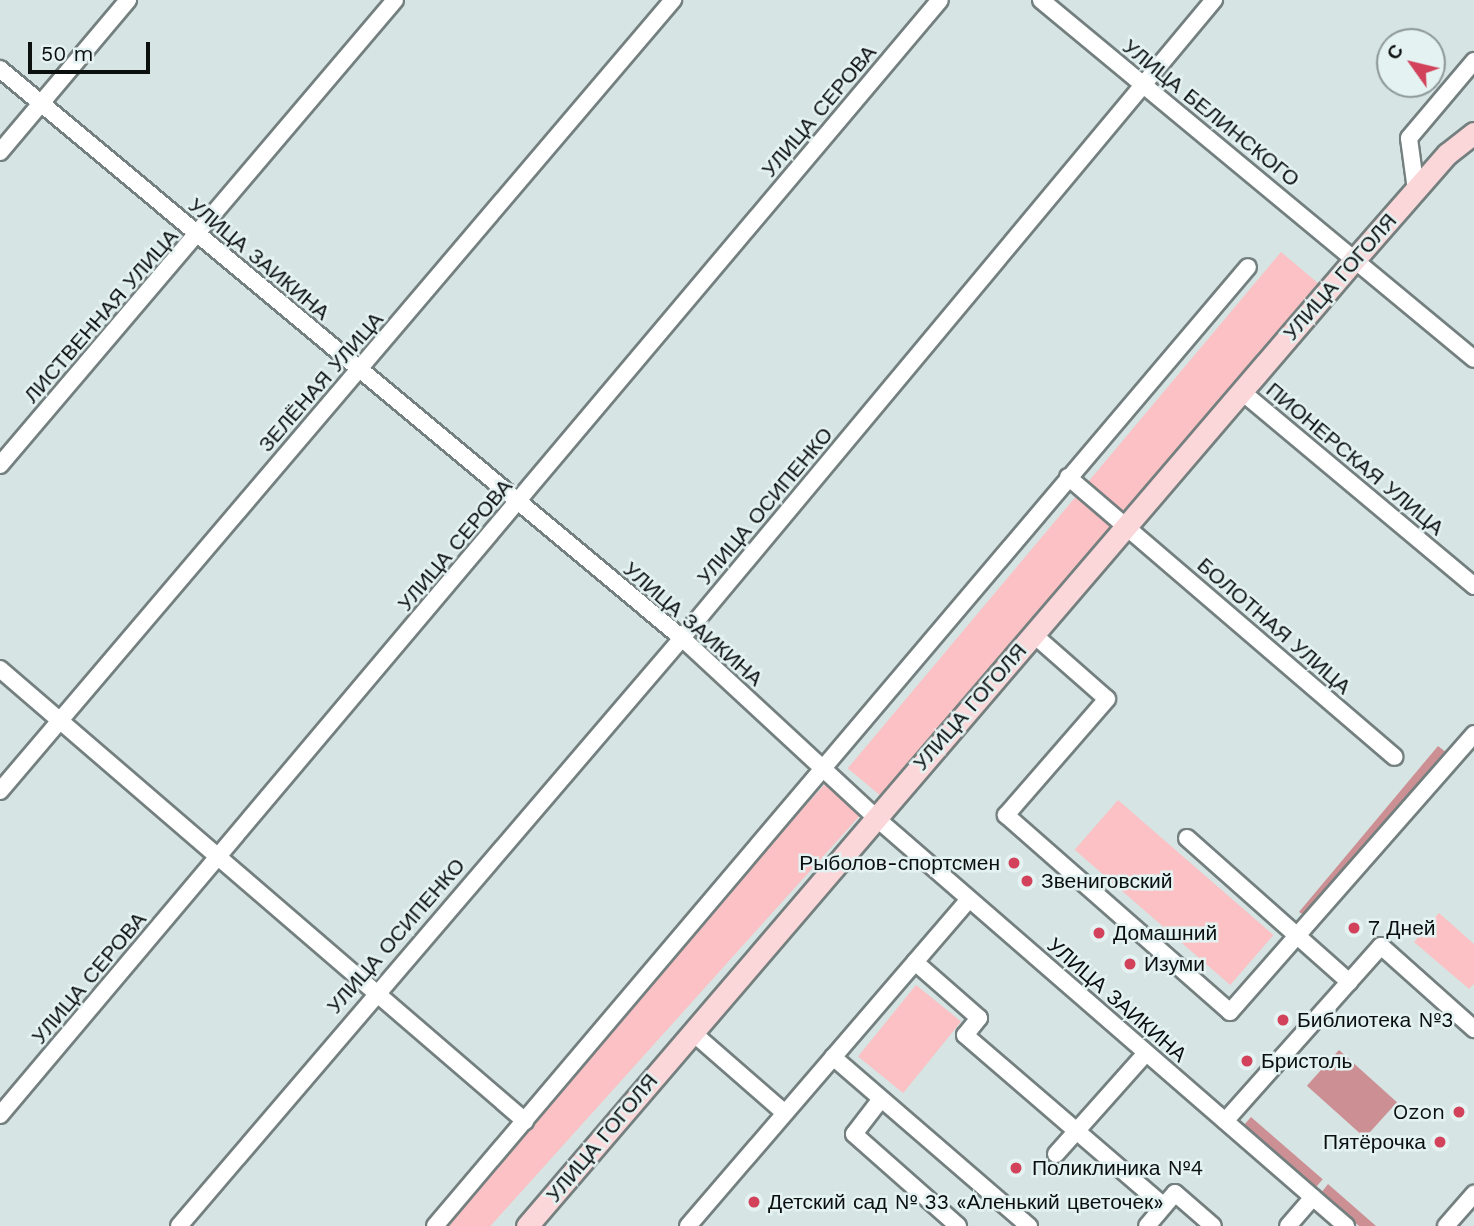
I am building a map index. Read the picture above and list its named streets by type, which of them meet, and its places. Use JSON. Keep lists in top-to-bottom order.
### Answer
{
  "streets": {
    "main road": ["УЛИЦА ГОГОЛЯ"],
    "street": [
      "УЛИЦА СЕРОВА",
      "УЛИЦА БЕЛИНСКОГО",
      "УЛИЦА ЗАИКИНА",
      "ЛИСТВЕННАЯ УЛИЦА",
      "ЗЕЛЁНАЯ УЛИЦА",
      "ПИОНЕРСКАЯ УЛИЦА",
      "УЛИЦА ОСИПЕНКО",
      "БОЛОТНАЯ УЛИЦА"
    ]
  },
  "crossings": [
    ["УЛИЦА СЕРОВА", "УЛИЦА ЗАИКИНА"],
    ["УЛИЦА БЕЛИНСКОГО", "УЛИЦА ГОГОЛЯ"],
    ["УЛИЦА БЕЛИНСКОГО", "УЛИЦА ОСИПЕНКО"],
    ["УЛИЦА ЗАИКИНА", "УЛИЦА ГОГОЛЯ"],
    ["УЛИЦА ЗАИКИНА", "ЛИСТВЕННАЯ УЛИЦА"],
    ["УЛИЦА ЗАИКИНА", "ЗЕЛЁНАЯ УЛИЦА"],
    ["УЛИЦА ЗАИКИНА", "УЛИЦА ОСИПЕНКО"],
    ["УЛИЦА ГОГОЛЯ", "ПИОНЕРСКАЯ УЛИЦА"],
    ["УЛИЦА ГОГОЛЯ", "БОЛОТНАЯ УЛИЦА"]
  ],
  "places": [
    "Рыболов-спортсмен",
    "Звениговский",
    "7 Дней",
    "Домашний",
    "Изуми",
    "Библиотека №3",
    "Бристоль",
    "Ozon",
    "Пятёрочка",
    "Поликлиника №4",
    "Детский сад № 33 «Аленький цветочек»"
  ],
  "scale_bar": "50 m",
  "north": "top left"
}
